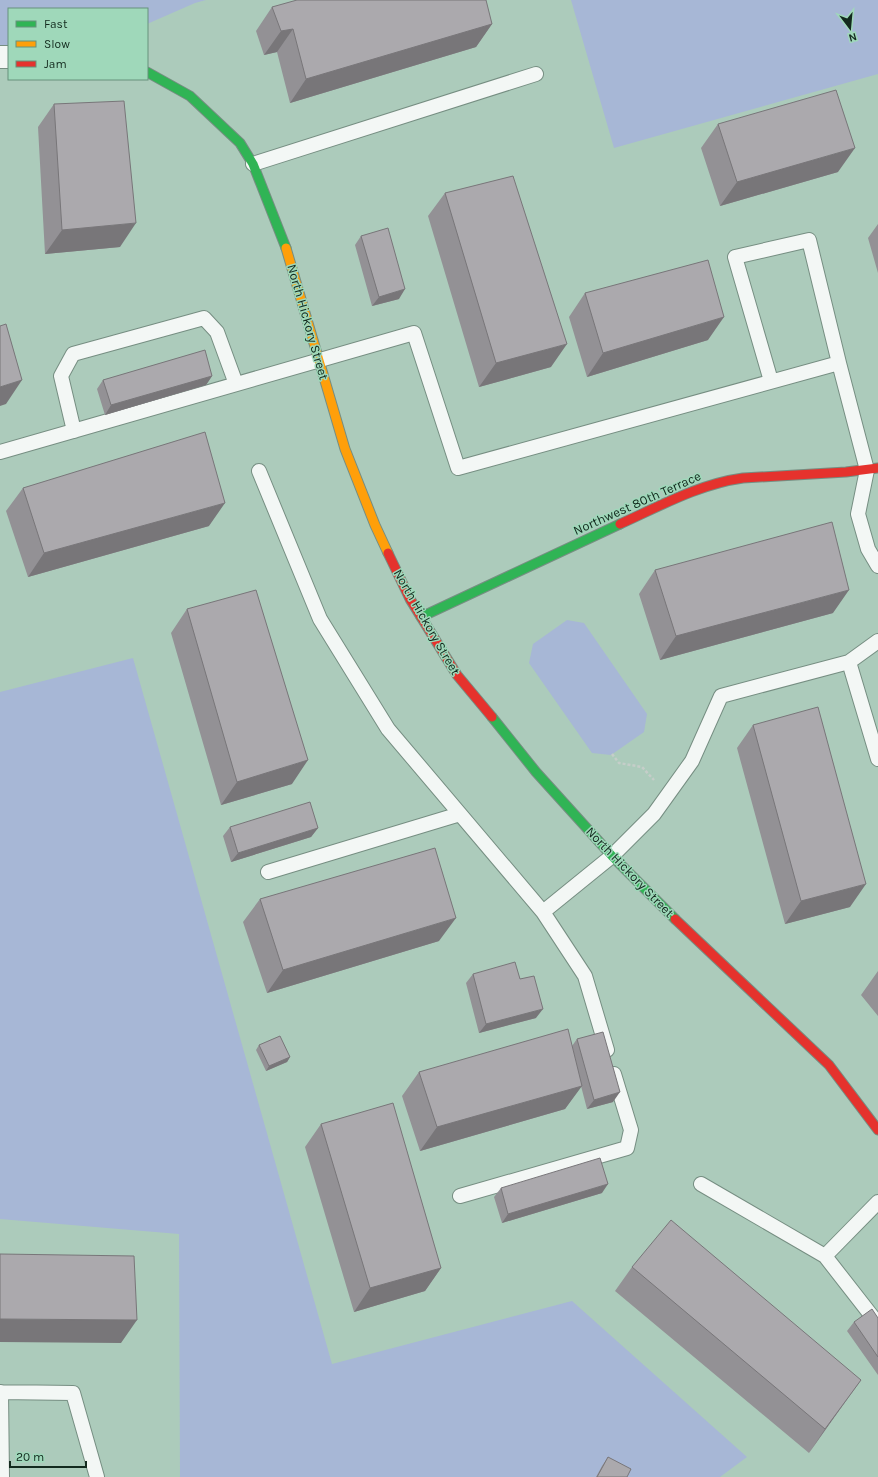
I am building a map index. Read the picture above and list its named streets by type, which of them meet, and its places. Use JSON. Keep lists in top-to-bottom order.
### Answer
{
  "streets": {
    "street": ["North Hickory Street", "Northwest 80th Terrace"]
  },
  "crossings": [
    ["North Hickory Street", "Northwest 80th Terrace"]
  ],
  "legend": ["Fast", "Slow", "Jam"],
  "scale_bar": "20 m",
  "north": "bottom"
}
